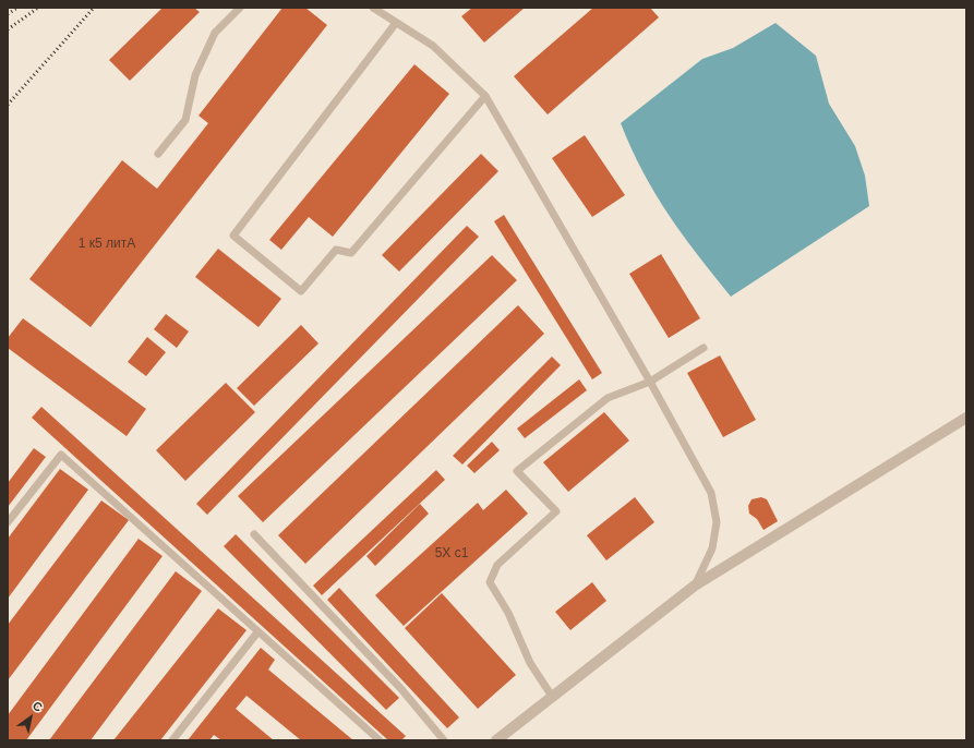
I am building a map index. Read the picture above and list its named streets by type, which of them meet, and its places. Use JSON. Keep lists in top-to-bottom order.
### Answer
{
  "house_numbers": ["1 к5 литА", "5Х с1"],
  "north": "top right"
}
